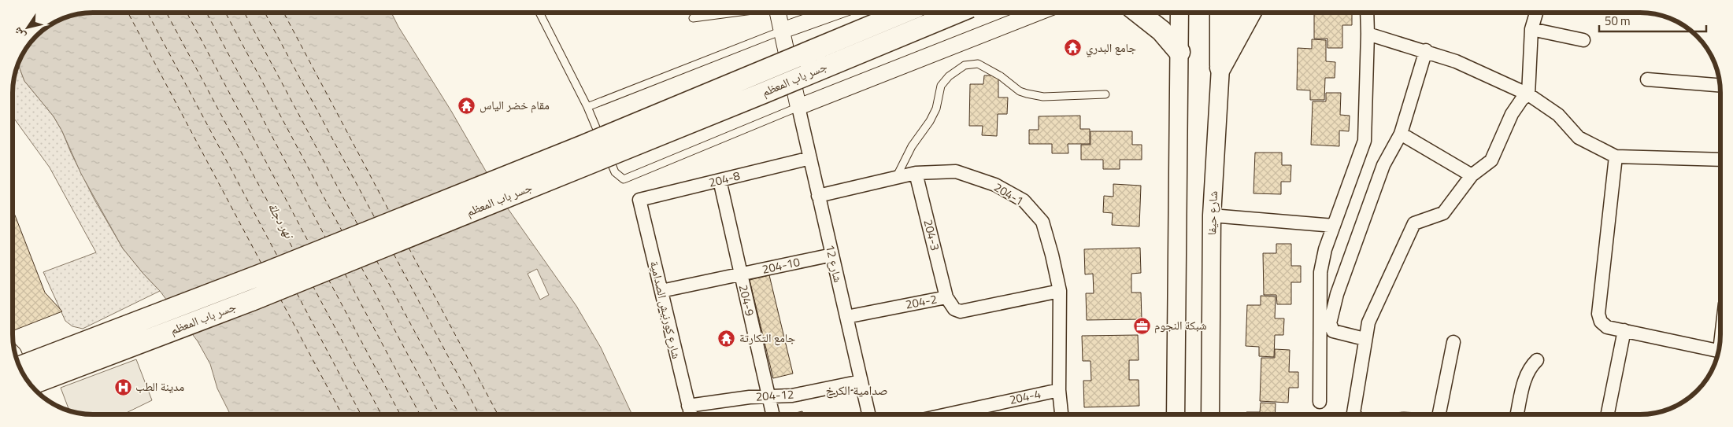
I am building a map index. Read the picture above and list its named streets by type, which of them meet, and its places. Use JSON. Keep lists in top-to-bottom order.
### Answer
{
  "streets": {
    "main road": ["جسر باب المعظم", "شارع حيفا"],
    "street": [
      "204-8",
      "204-1",
      "204-3",
      "شارع 12",
      "204-10",
      "204-9",
      "204-2",
      "شارع كورنيش الصدامية",
      "204-12",
      "204-4"
    ]
  },
  "crossings": [
    ["204-8", "شارع 12"],
    ["204-8", "204-9"],
    ["204-8", "شارع كورنيش الصدامية"],
    ["204-1", "204-3"],
    ["204-1", "شارع 12"],
    ["204-1", "204-2"],
    ["204-1", "204-4"],
    ["204-3", "204-2"],
    ["شارع 12", "204-10"],
    ["شارع 12", "204-2"],
    ["شارع 12", "204-12"],
    ["204-10", "204-9"],
    ["204-10", "شارع كورنيش الصدامية"],
    ["204-9", "204-12"],
    ["شارع كورنيش الصدامية", "204-12"]
  ],
  "districts": ["صدامية الكرخ"],
  "water": ["نهر دجلة"],
  "places": {
    "temple": ["جامع البدري", "مقام خضر الياس", "جامع التكارتة"],
    "office": ["شبكة النجوم"],
    "hospital": ["مدينة الطب"]
  },
  "scale_bar": "50 m",
  "north": "bottom left"
}
